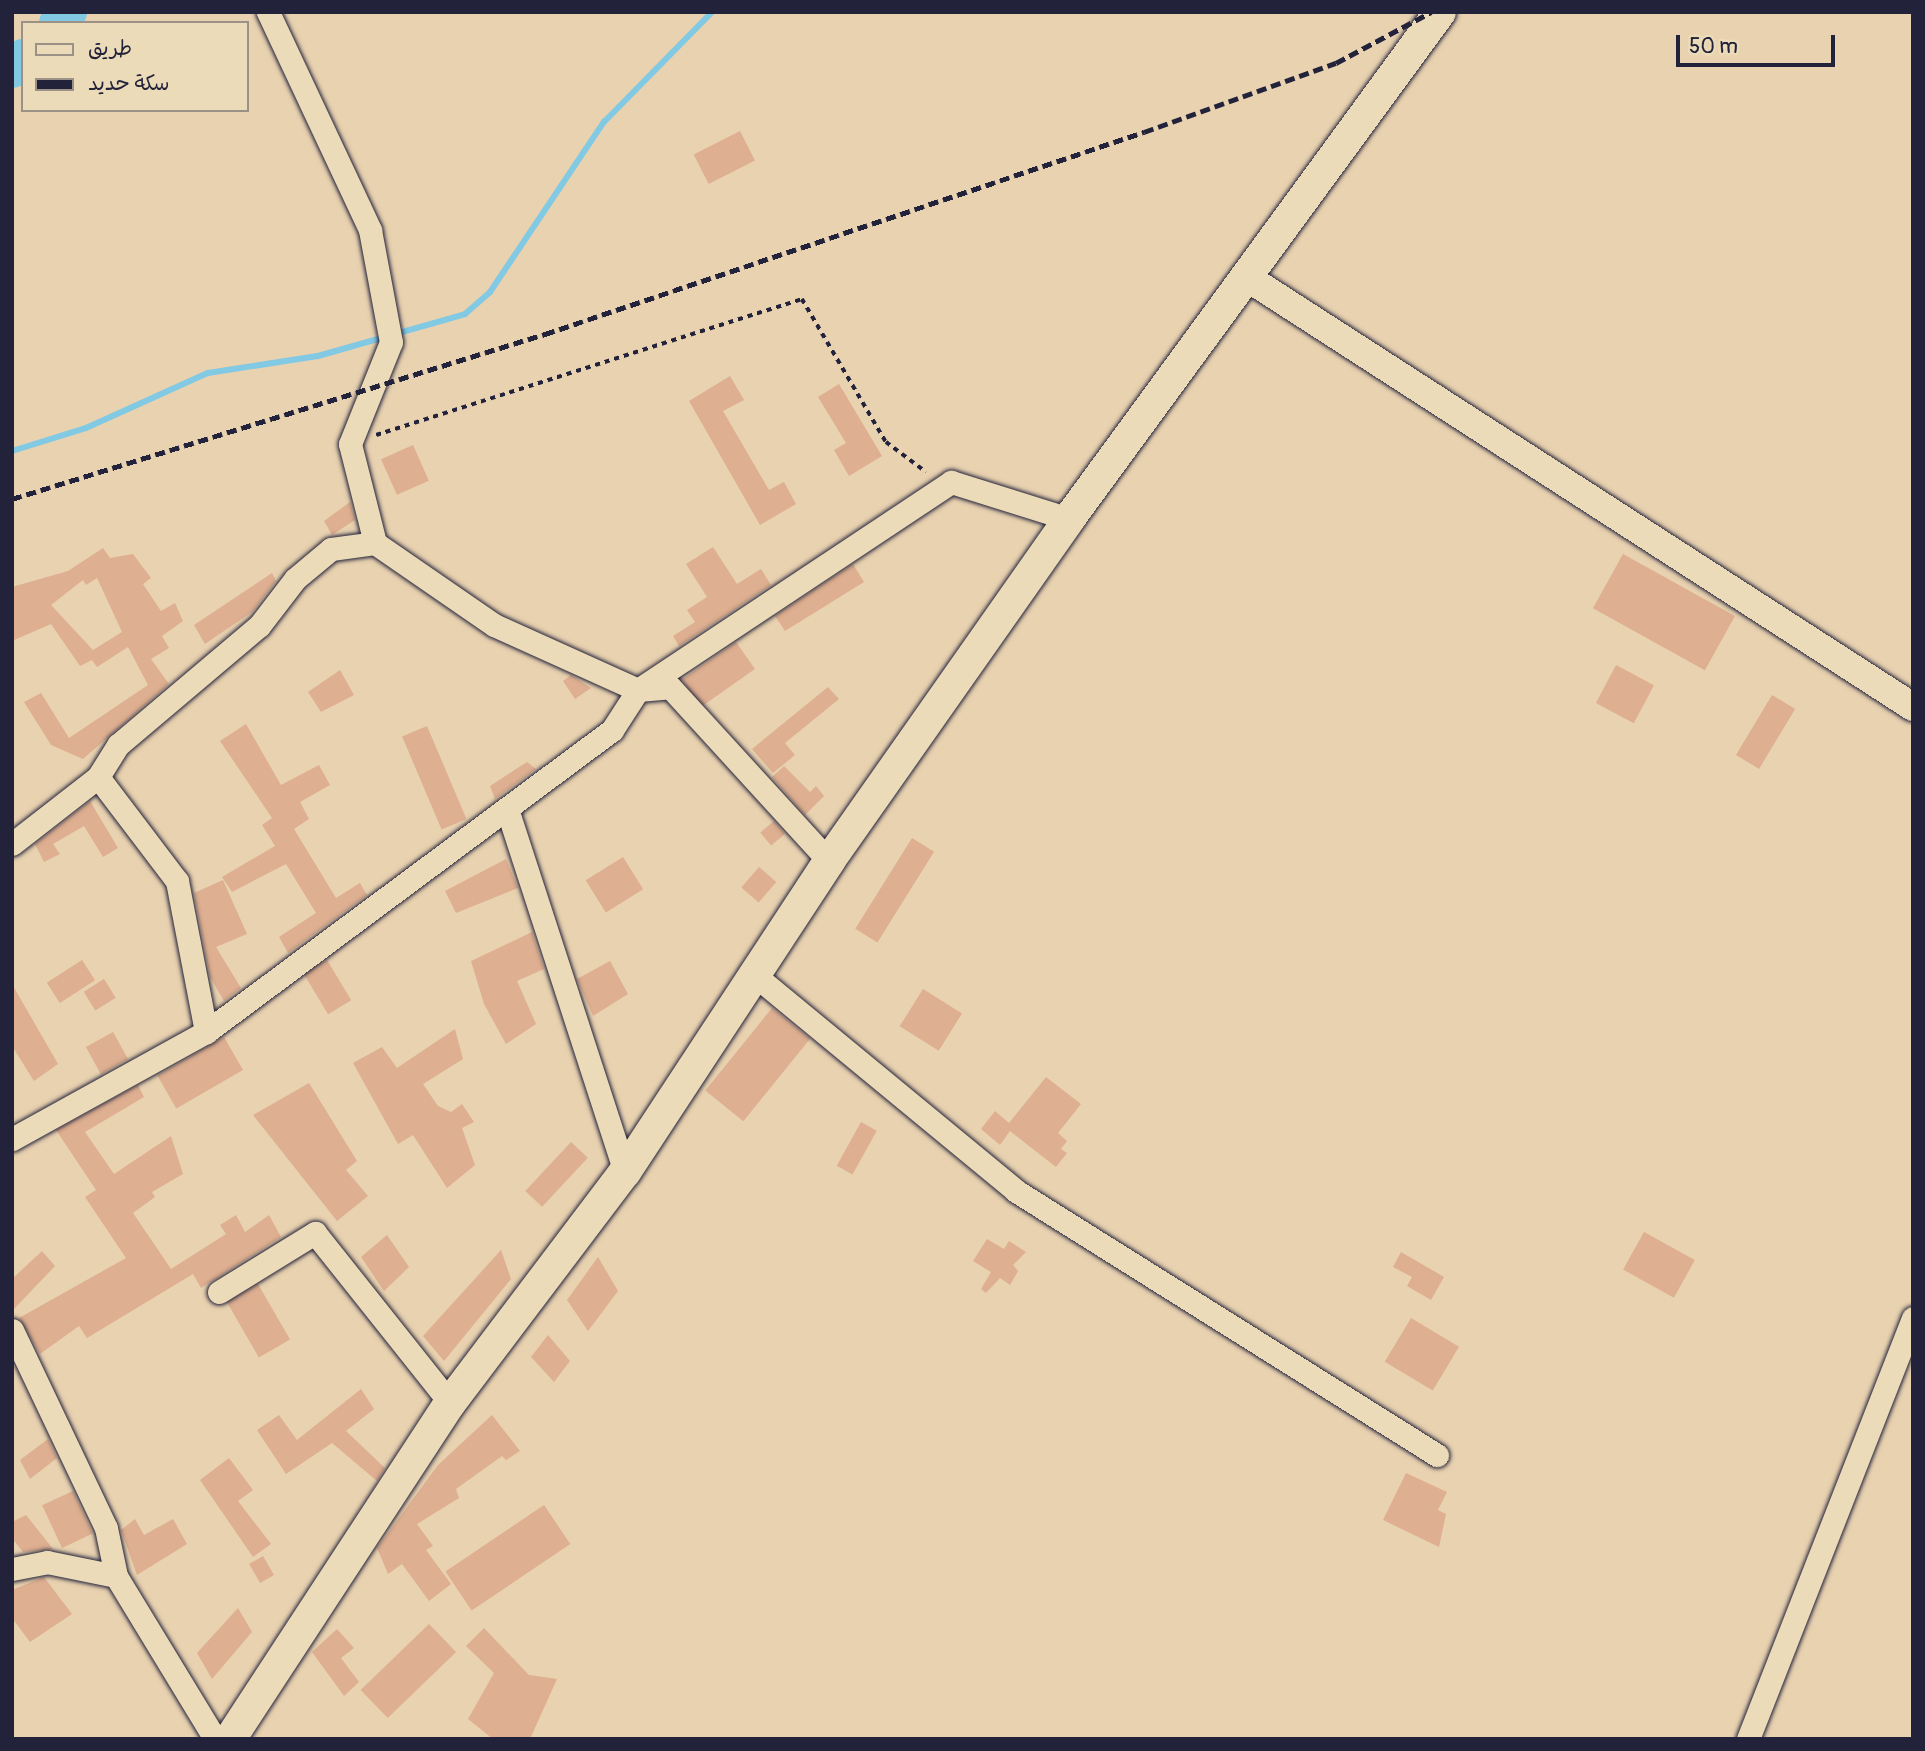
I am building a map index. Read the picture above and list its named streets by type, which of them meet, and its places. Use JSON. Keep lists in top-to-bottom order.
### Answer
{
  "legend": ["طريق", "سكة حديد"],
  "scale_bar": "50 m"
}
